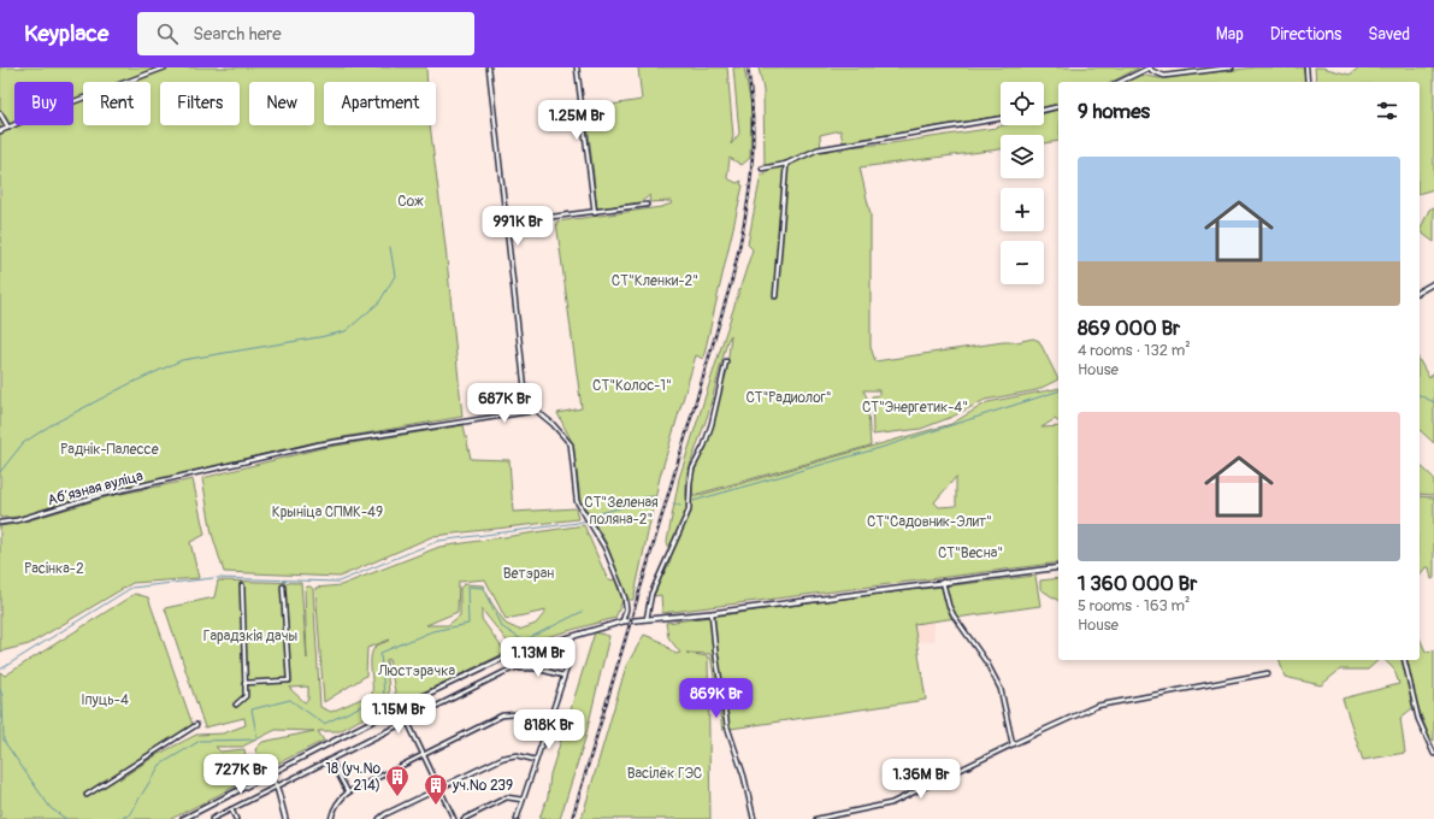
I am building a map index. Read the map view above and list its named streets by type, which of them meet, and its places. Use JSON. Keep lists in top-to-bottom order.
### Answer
{
  "streets": {
    "street": ["Абʼязная вуліца"]
  },
  "parks": [
    "Сож",
    "СТ\"Кленки-2\"",
    "СТ\"Колос-1\"",
    "СТ\"Радиолог\"",
    "СТ\"Энергетик-4\"",
    "Раднік-Палессе",
    "СТ\"Зеленая поляна-2\"",
    "Крыніца СПМК-49",
    "СТ\"Садовник-Элит\"",
    "СТ\"Весна\"",
    "Расінка-2",
    "Ветэран",
    "Гарадзкія дачы",
    "Люстэрачка",
    "Іпуць-4",
    "Васілёк ГЭС"
  ],
  "places": {
    "building": ["18 (уч.№ 214)", "уч.№ 239"]
  },
  "page": {
    "header": "Keyplace",
    "search": "Search here",
    "nav": ["Map", "Directions", "Saved"],
    "map_buttons": ["+", "−"],
    "chip": [
      "Buy",
      "Rent",
      "Filters",
      "New",
      "Apartment"
    ],
    "heading": "9 homes",
    "price": [
      "1.25M Br",
      "991K Br",
      "687K Br",
      "1.13M Br",
      "869K Br",
      "1.15M Br",
      "818K Br",
      "727K Br",
      "1.36M Br"
    ],
    "list": [
      {
        "name": "869 000 Br",
        "note": "4 rooms · 132 m² · House"
      },
      {
        "name": "1 360 000 Br",
        "note": "5 rooms · 163 m² · House"
      }
    ]
  }
}
